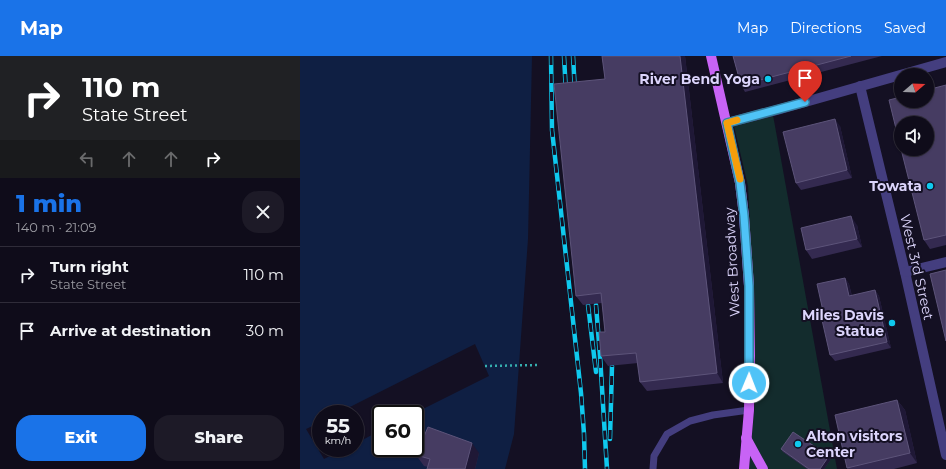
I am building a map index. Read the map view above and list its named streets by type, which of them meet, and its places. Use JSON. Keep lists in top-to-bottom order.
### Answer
{
  "streets": {
    "main road": ["West Broadway"],
    "street": ["West 3rd Street"]
  },
  "places": [
    "River Bend Yoga",
    "Towata",
    "Miles Davis Statue",
    "Alton visitors Center"
  ],
  "north": "right",
  "page": {
    "header": "Map",
    "nav": ["Map", "Directions", "Saved"],
    "turn": ["110 m", "State Street"],
    "heading": ["1 min", "140 m · 21:09"],
    "list": [
      {
        "name": "Turn right",
        "note": "State Street",
        "value": "110 m"
      },
      {
        "name": "Arrive at destination",
        "value": "30 m"
      }
    ],
    "speed": "55 km/h",
    "limit": "60",
    "buttons": ["Exit", "Share"]
  }
}
